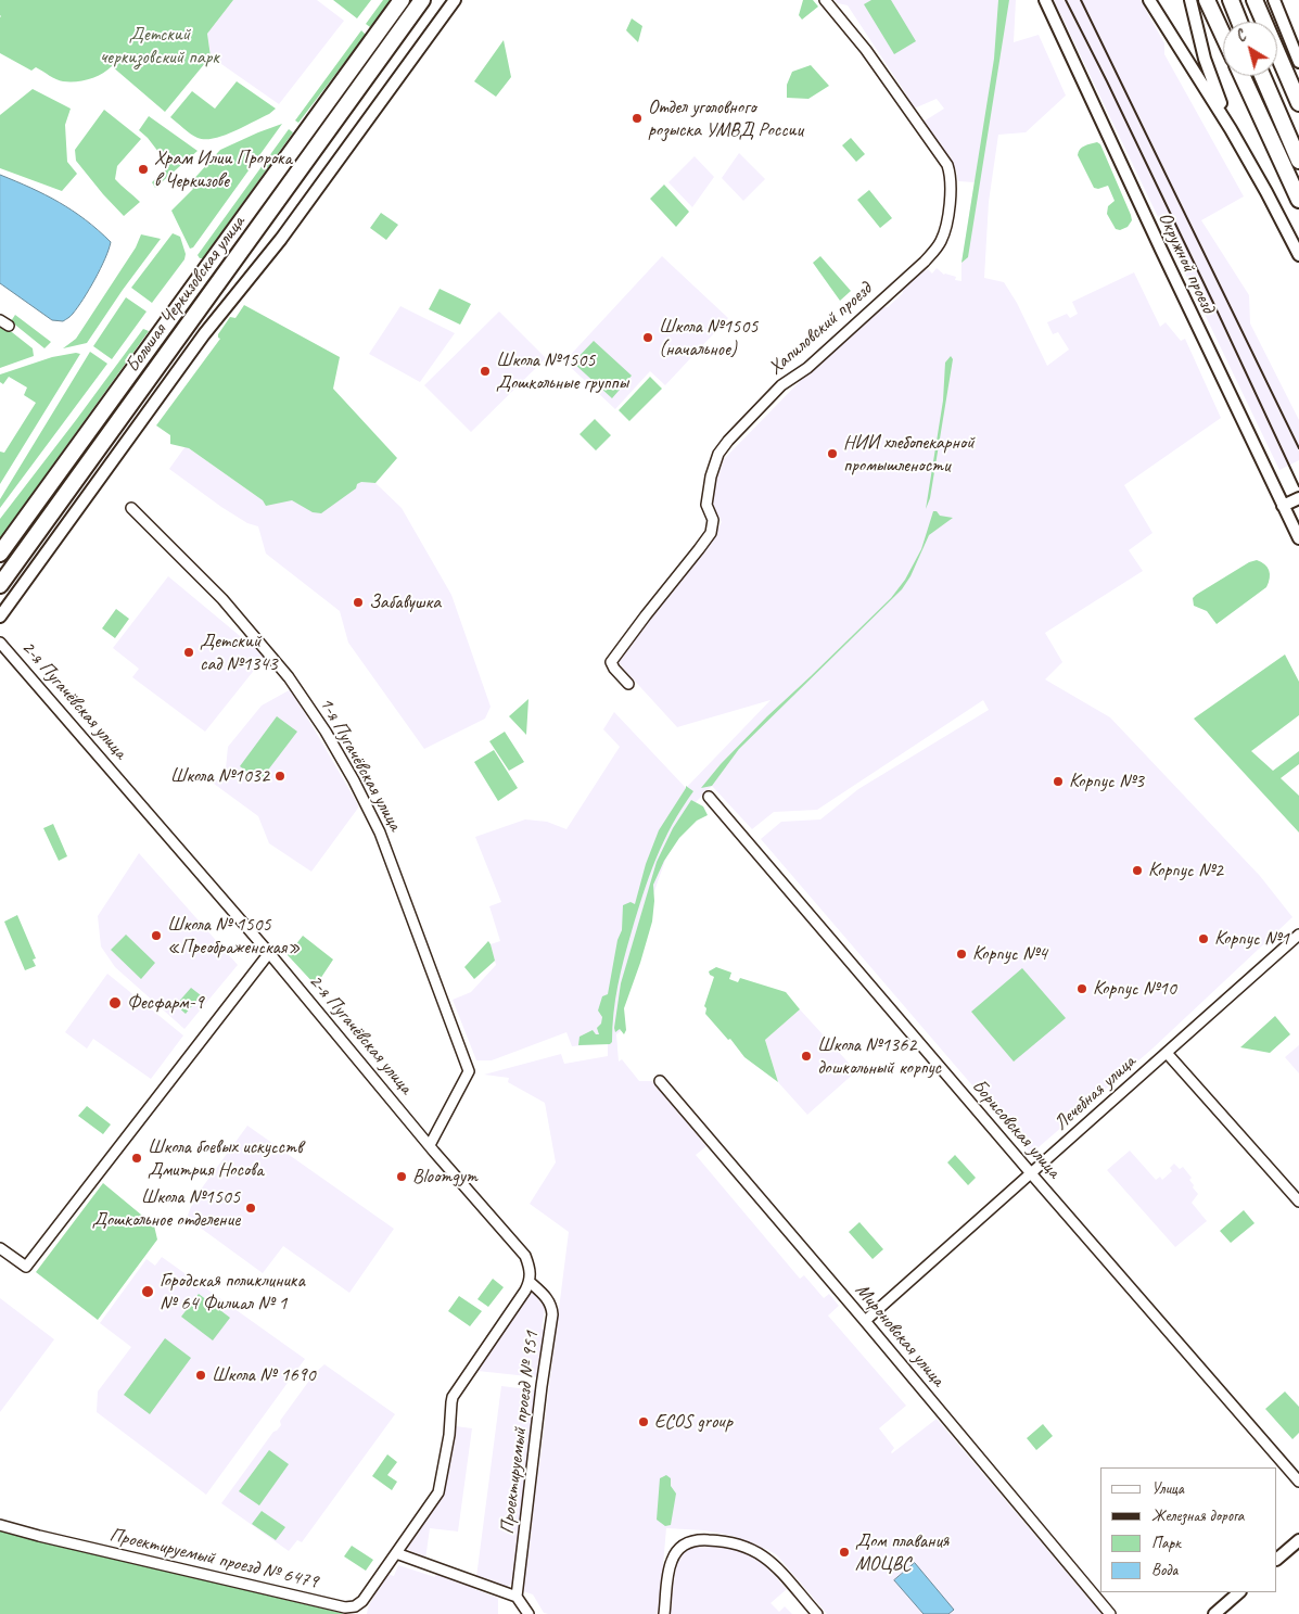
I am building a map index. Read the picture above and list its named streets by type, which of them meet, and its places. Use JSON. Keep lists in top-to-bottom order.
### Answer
{
  "streets": {
    "main road": ["Большая Черкизовская улица"],
    "street": [
      "Окружной проезд",
      "Хапиловский проезд",
      "2-я Пугачёвская улица",
      "1-я Пугачёвская улица",
      "Лечебная улица",
      "Борисовская улица",
      "Мироновская улица",
      "Проектируемый проезд № 951",
      "Проектируемый проезд № 6479"
    ]
  },
  "crossings": [
    ["2-я Пугачёвская улица", "1-я Пугачёвская улица"],
    ["2-я Пугачёвская улица", "Проектируемый проезд № 951"],
    ["2-я Пугачёвская улица", "Проектируемый проезд № 6479"],
    ["Лечебная улица", "Борисовская улица"],
    ["Лечебная улица", "Мироновская улица"],
    ["Проектируемый проезд № 951", "Проектируемый проезд № 6479"]
  ],
  "parks": ["Детский черкизовский парк"],
  "places": [
    "Отдел уголовного розыска УМВД России",
    "Храм Илии Пророка в Черкизове",
    "Школа №1505 (начальное)",
    "Школа №1505 Дошкольные группы",
    "НИИ хлебопекарной промышлености",
    "Забавушка",
    "Детский сад №1343",
    "Школа №1032",
    "Корпус №3",
    "Корпус №2",
    "Школа № 1505 «Преображенская»",
    "Корпус №1",
    "Корпус №4",
    "Корпус №10",
    "Фесфарм-9",
    "Школа №1362 дошкольный корпус",
    "Школа боевых искусств Дмитрия Носова",
    "Bloomgym",
    "Школа №1505 Дошкольное отделение",
    "Городская поликлиника № 64 Филиал № 1",
    "Школа № 1690",
    "ECOS group",
    "Дом плавания МОЦВС"
  ],
  "legend": [
    "Улица",
    "Железная дорога",
    "Парк",
    "Вода"
  ],
  "north": "top left"
}
